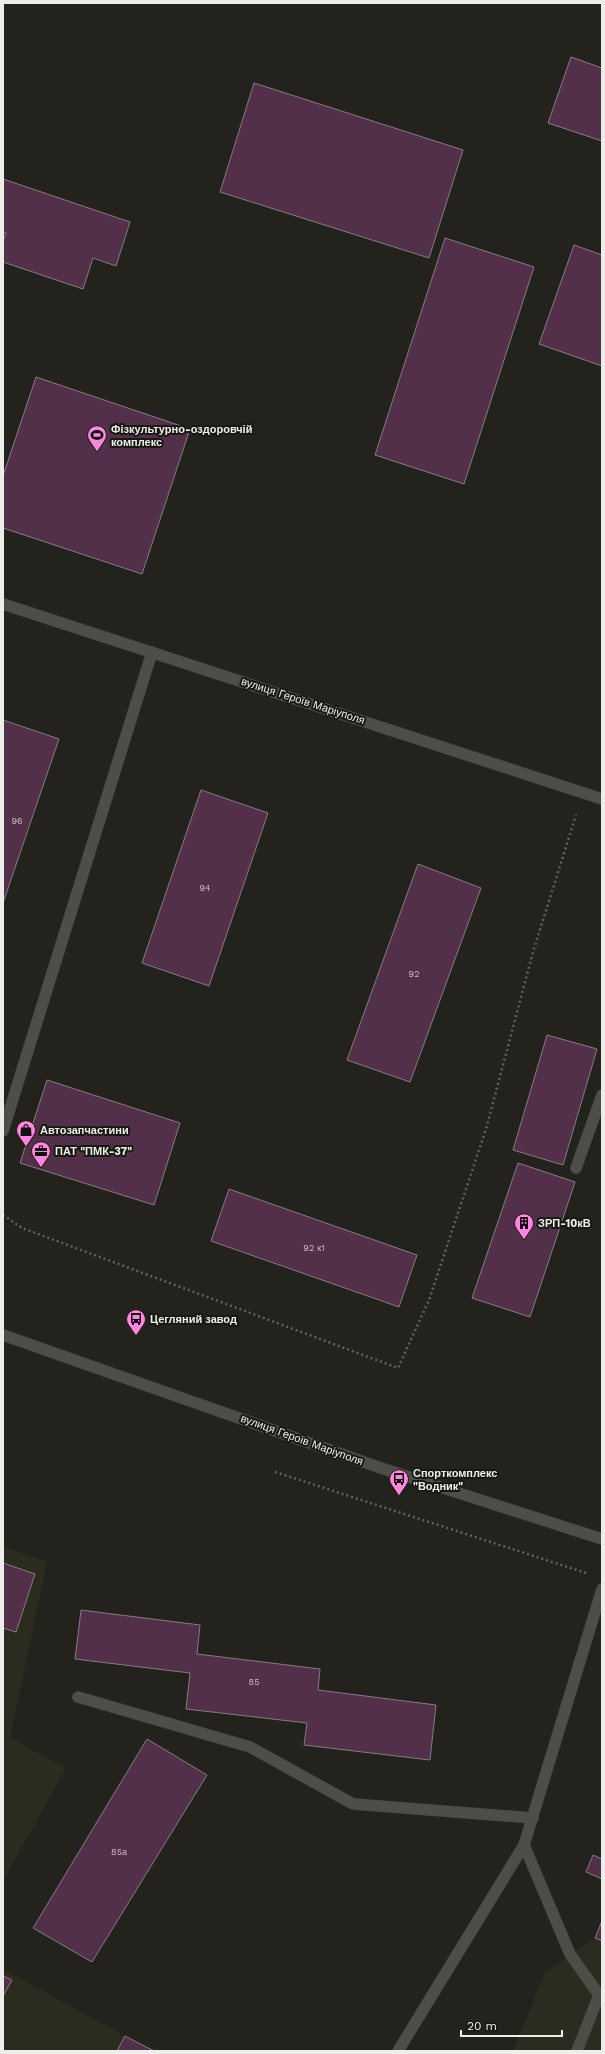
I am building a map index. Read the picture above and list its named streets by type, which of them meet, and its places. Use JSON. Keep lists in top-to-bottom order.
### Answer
{
  "streets": {
    "street": ["вулиця Героїв Маріуполя"]
  },
  "places": {
    "sports": ["Фізкультурно-оздоровчій комплекс"],
    "shop": ["Автозапчастини"],
    "office": ["ПАТ \"ПМК-37\""],
    "building": ["ЗРП-10кВ"],
    "bus stop": ["Цегляний завод", "Спорткомплекс \"Водник\""]
  },
  "house_numbers": [
    "96",
    "94",
    "92",
    "92 к1",
    "85",
    "85а"
  ],
  "scale_bar": "20 m"
}
